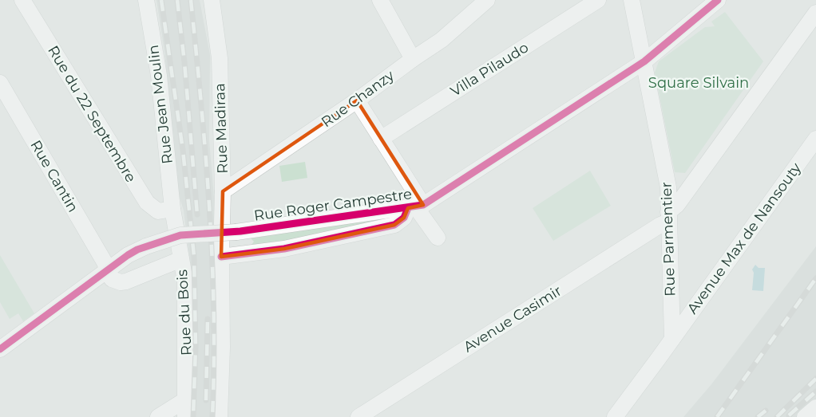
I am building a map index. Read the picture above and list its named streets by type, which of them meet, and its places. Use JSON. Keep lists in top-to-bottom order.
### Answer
{
  "streets": {
    "street": [
      "Villa Pilaudo",
      "Rue Chanzy",
      "Rue Jean Moulin",
      "Rue du 22 Septembre",
      "Rue Madiraa",
      "Rue Cantin",
      "Rue Roger Campestre",
      "Avenue Max de Nansouty",
      "Rue Parmentier",
      "Rue du Bois",
      "Avenue Casimir"
    ]
  },
  "crossings": [
    ["Rue Chanzy", "Rue Madiraa"],
    ["Rue Jean Moulin", "Rue du 22 Septembre"],
    ["Rue Jean Moulin", "Rue du Bois"],
    ["Rue du 22 Septembre", "Rue du Bois"],
    ["Rue Cantin", "Rue Roger Campestre"],
    ["Rue Roger Campestre", "Rue Parmentier"],
    ["Avenue Max de Nansouty", "Rue Parmentier"],
    ["Rue Parmentier", "Avenue Casimir"]
  ],
  "parks": ["Square Silvain"]
}
